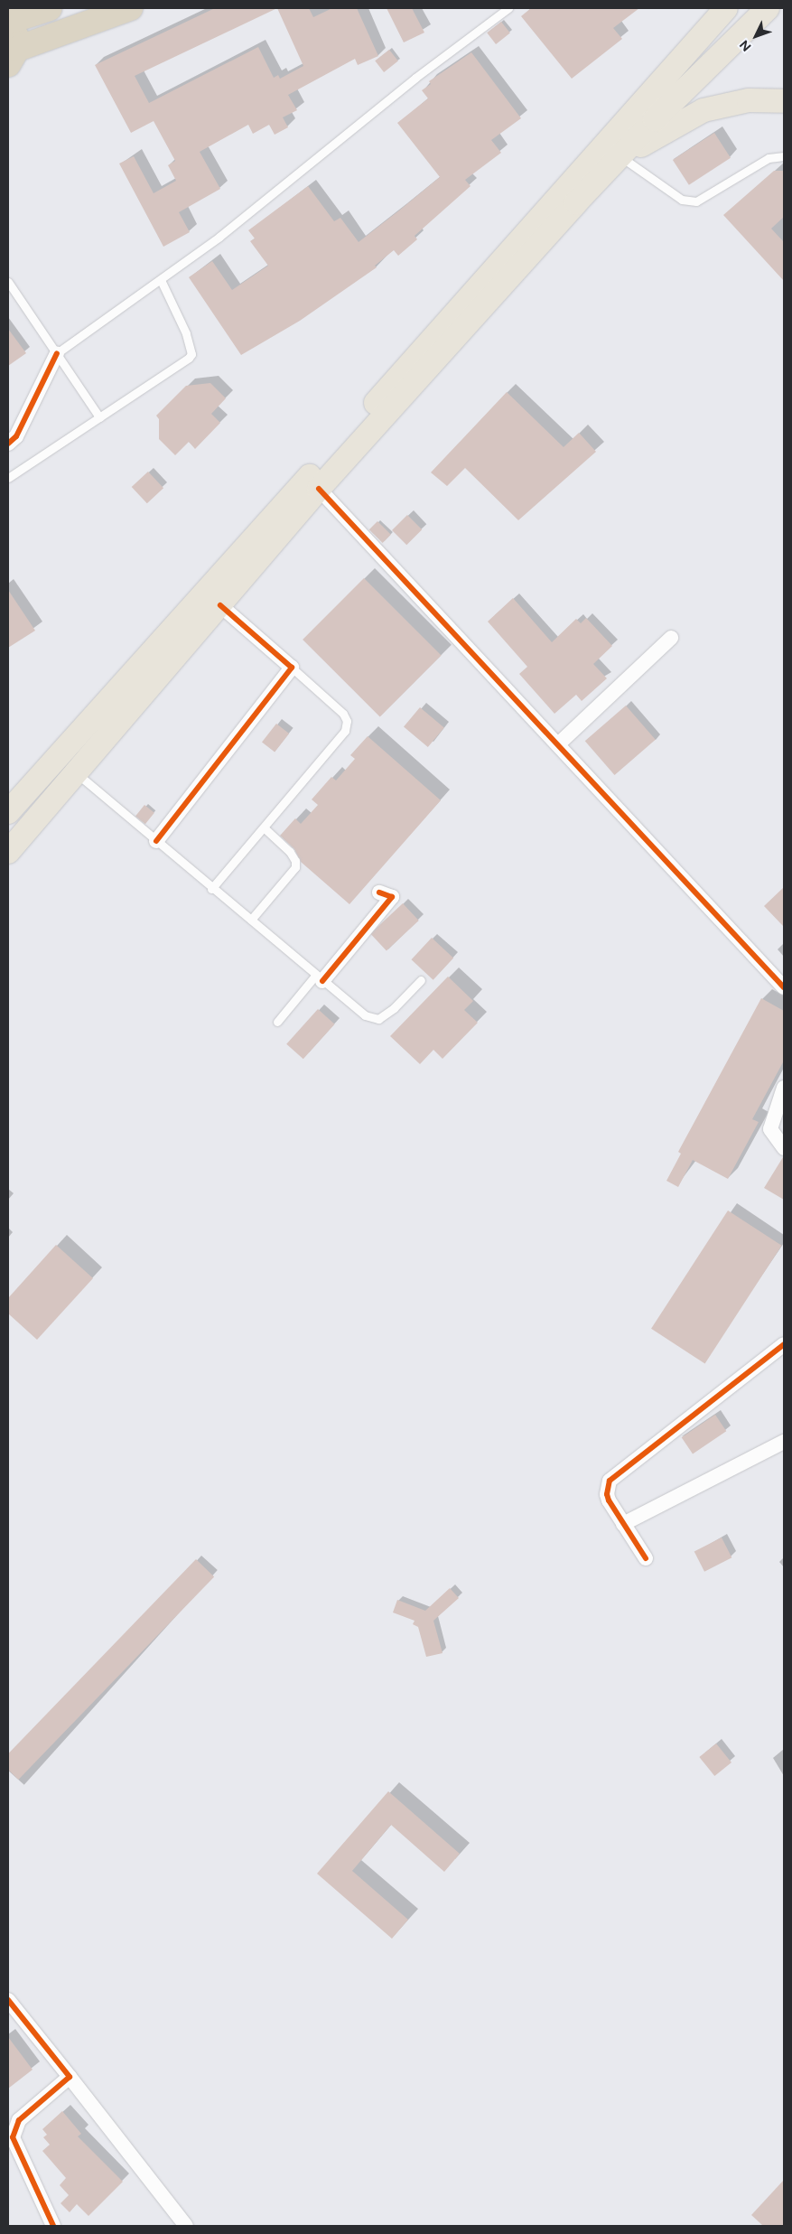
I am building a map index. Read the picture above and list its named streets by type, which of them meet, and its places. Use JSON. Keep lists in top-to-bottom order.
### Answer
{
  "north": "bottom left"
}
